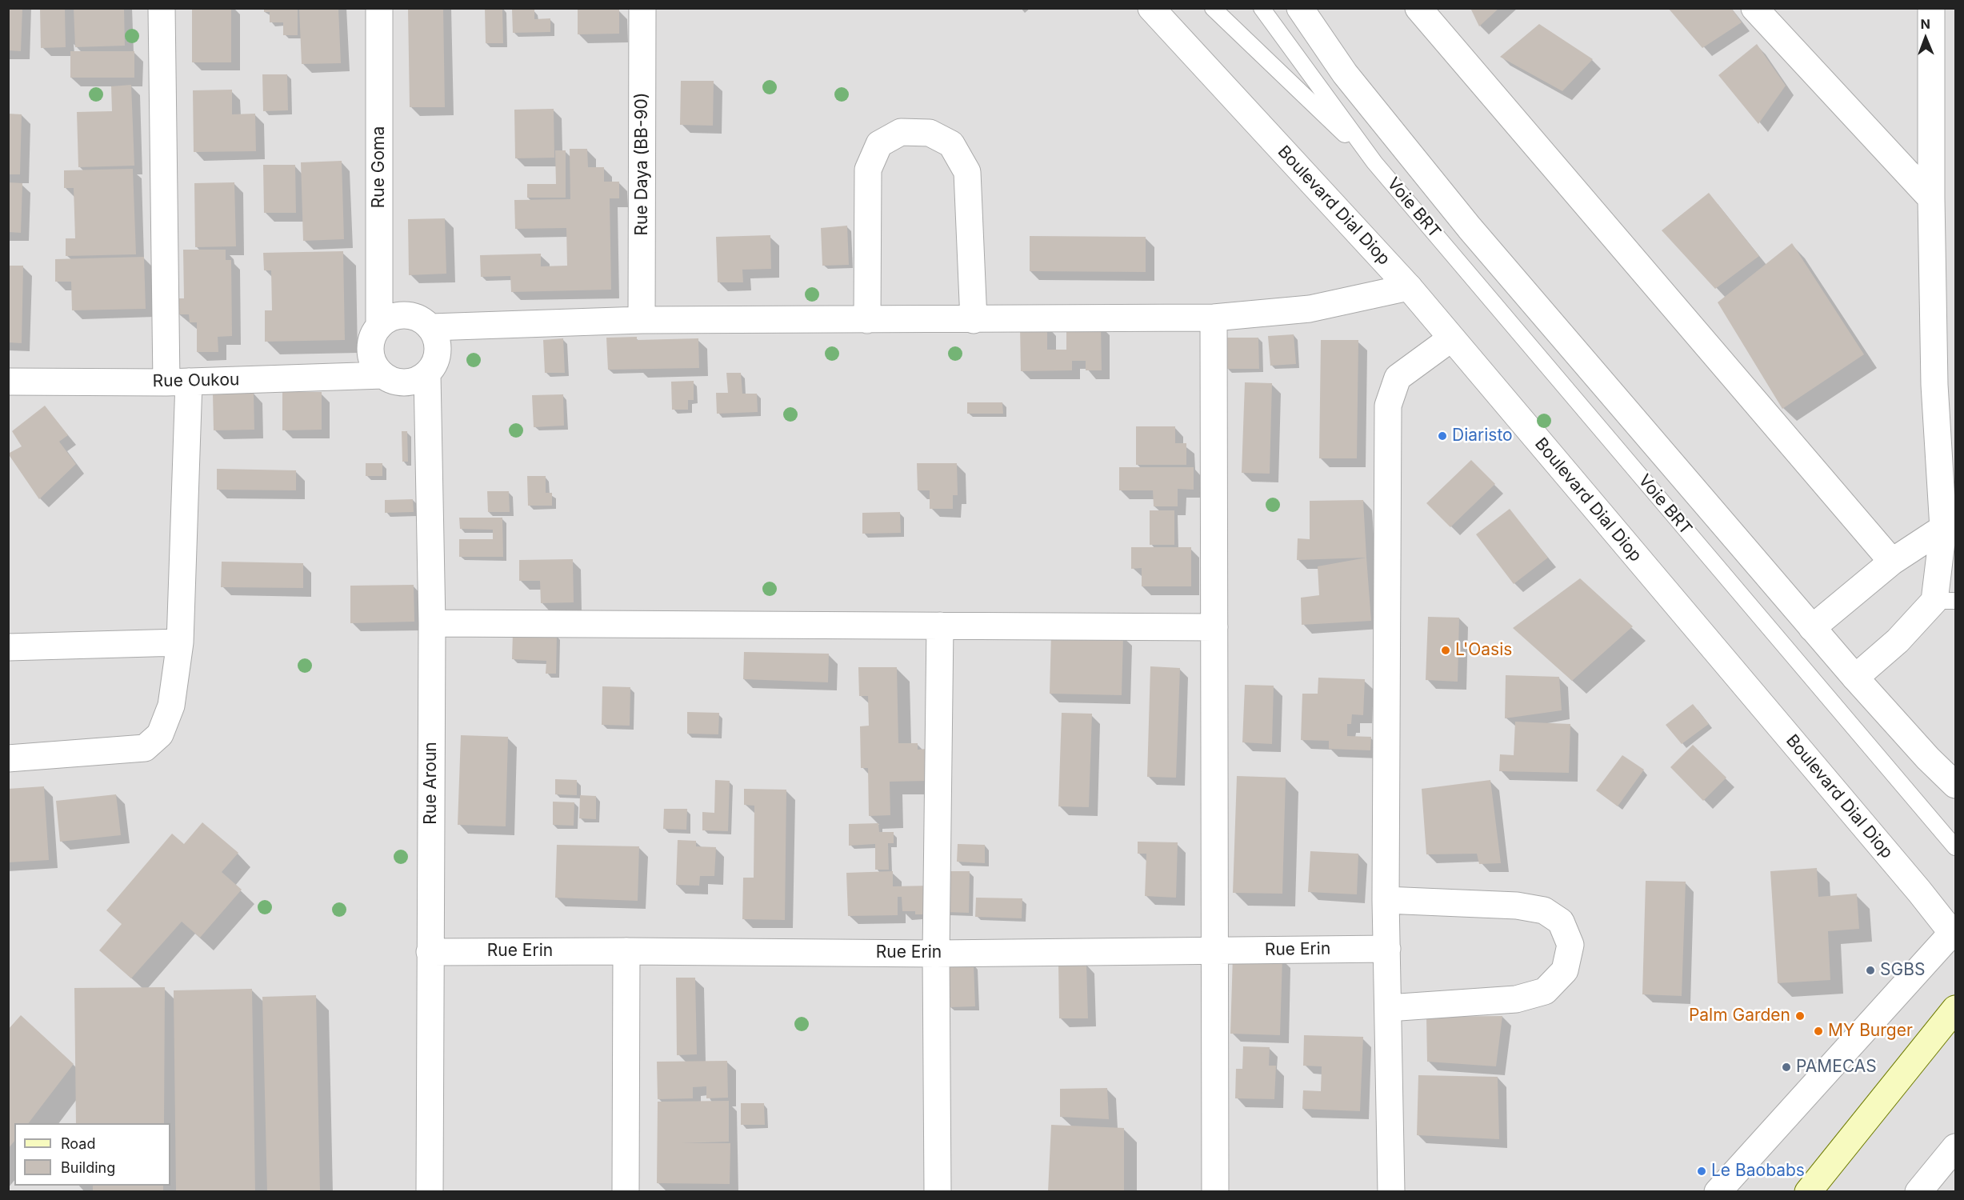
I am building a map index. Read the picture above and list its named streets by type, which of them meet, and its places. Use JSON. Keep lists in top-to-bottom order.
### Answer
{
  "streets": {
    "street": [
      "Rue Daya (BB-90)",
      "Rue Goma",
      "Boulevard Dial Diop",
      "Rue Oukou",
      "Rue Aroun",
      "Rue Erin"
    ],
    "lane": ["Voie BRT"]
  },
  "crossings": [
    ["Rue Goma", "Rue Oukou"],
    ["Rue Goma", "Rue Aroun"],
    ["Rue Oukou", "Rue Aroun"],
    ["Rue Aroun", "Rue Erin"]
  ],
  "places": [
    "Diaristo",
    "L'Oasis",
    "SGBS",
    "Palm Garden",
    "MY Burger",
    "PAMECAS",
    "Le Baobabs"
  ],
  "legend": ["Road", "Building"],
  "north": "top"
}
